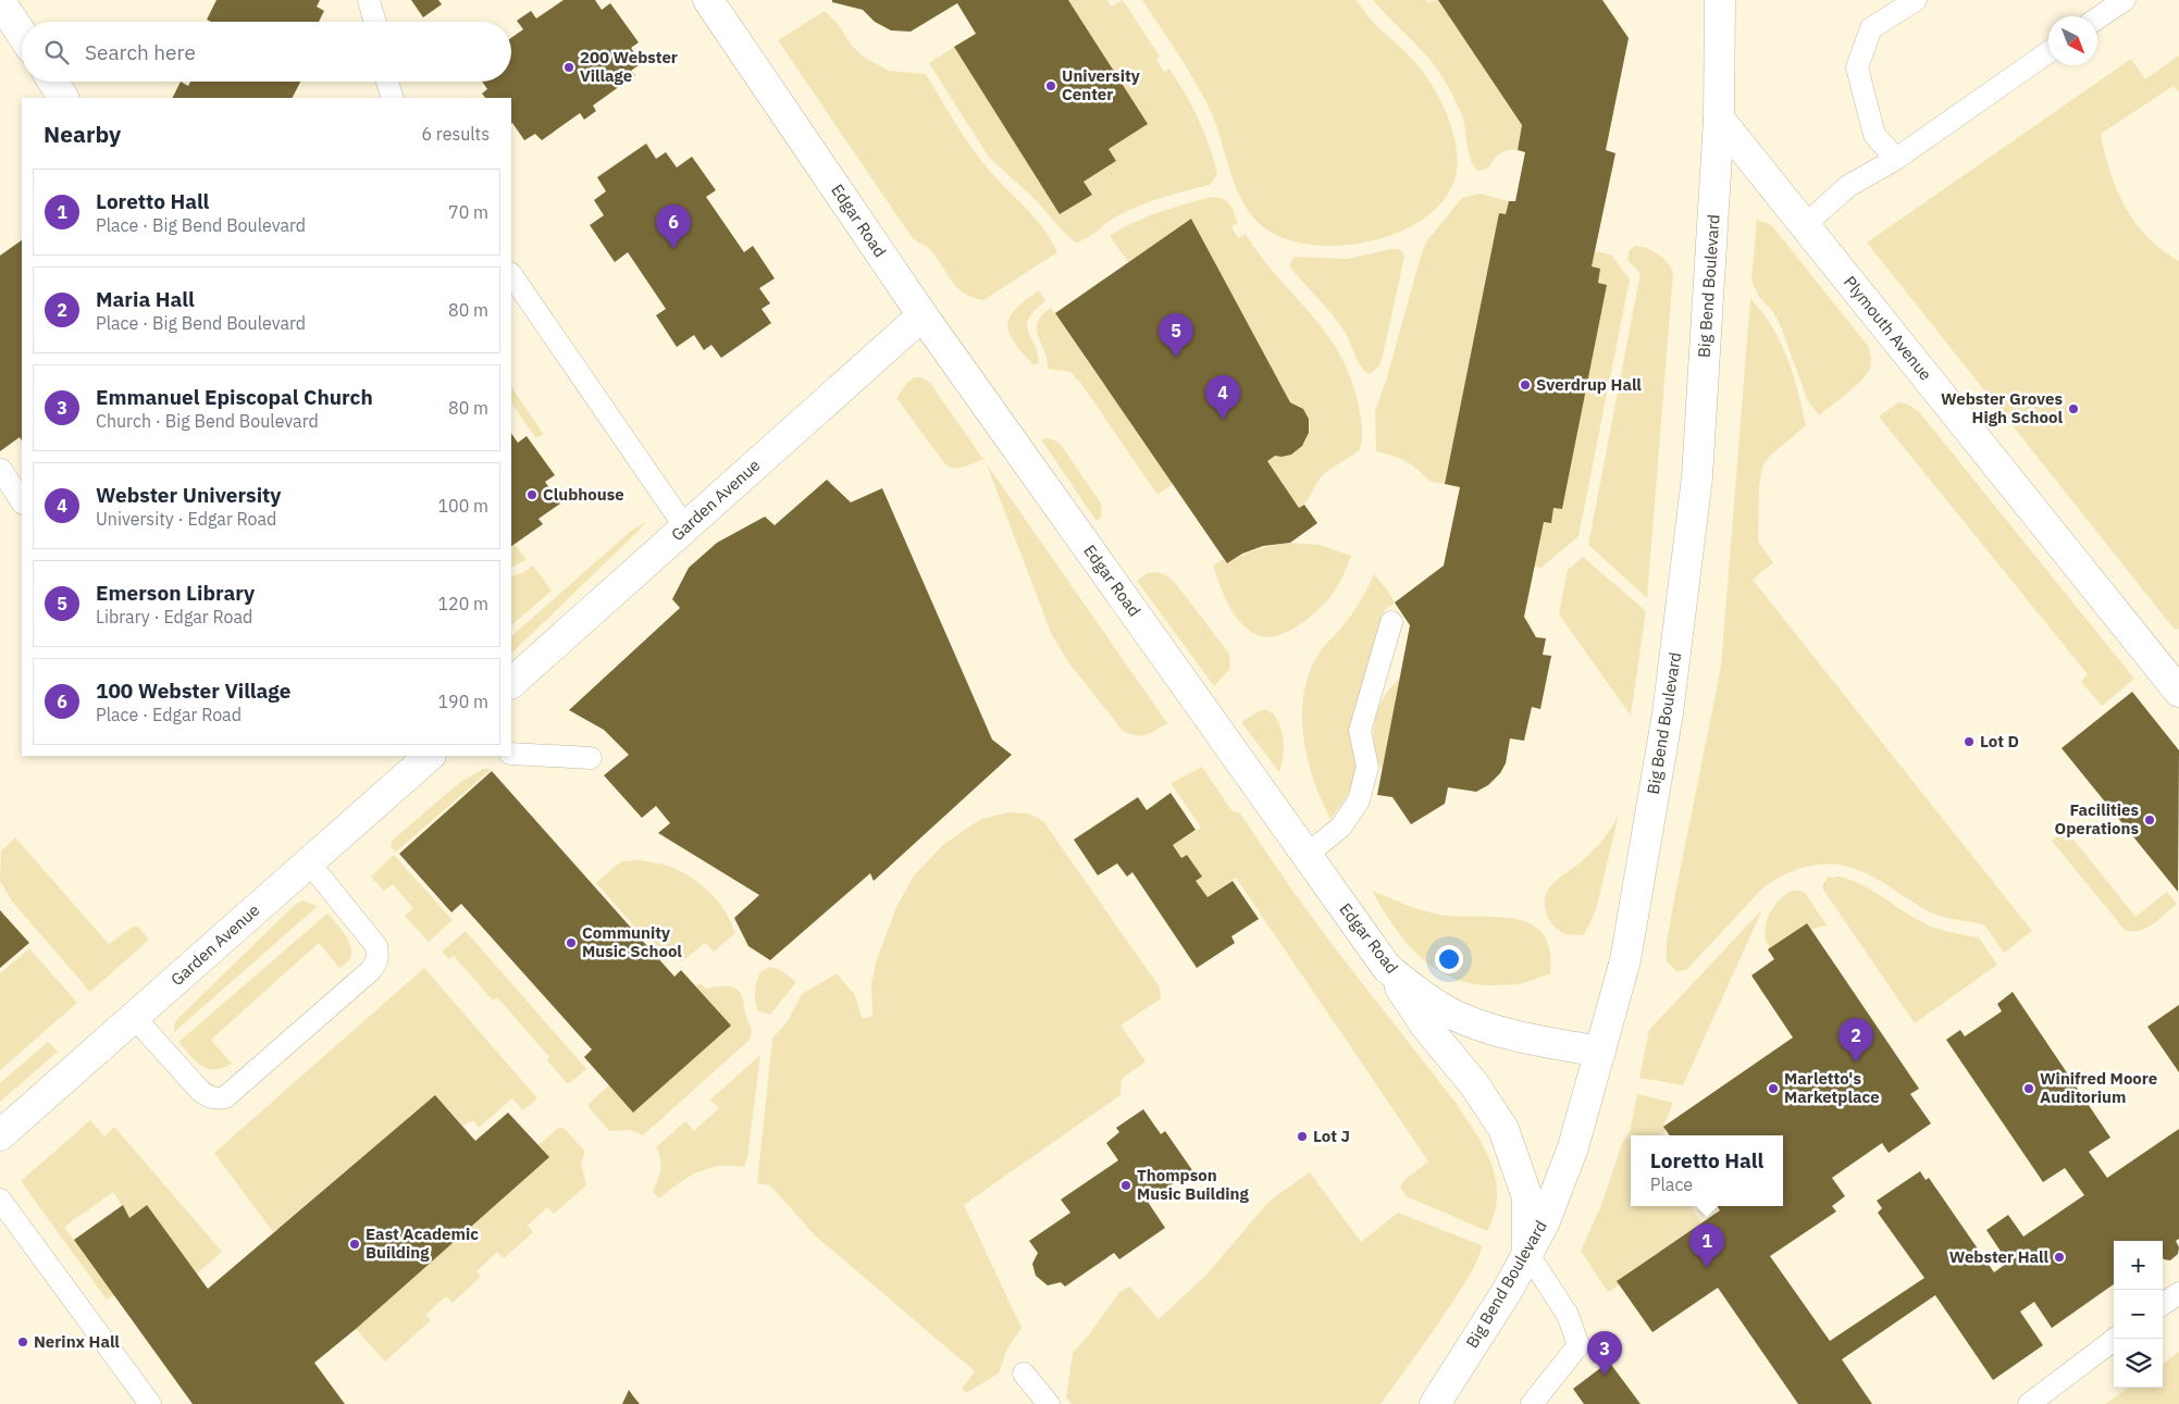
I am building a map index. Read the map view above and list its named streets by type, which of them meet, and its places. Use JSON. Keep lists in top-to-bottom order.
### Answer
{
  "streets": {
    "street": [
      "Edgar Road",
      "Big Bend Boulevard",
      "Plymouth Avenue",
      "Garden Avenue"
    ]
  },
  "crossings": [
    ["Edgar Road", "Big Bend Boulevard"],
    ["Edgar Road", "Garden Avenue"],
    ["Big Bend Boulevard", "Plymouth Avenue"]
  ],
  "places": [
    "200 Webster Village",
    "University Center",
    "Sverdrup Hall",
    "Webster Groves High School",
    "Clubhouse",
    "Lot D",
    "Facilities Operations",
    "Community Music School",
    "Marletto's Marketplace",
    "Winifred Moore Auditorium",
    "Lot J",
    "Thompson Music Building",
    "East Academic Building",
    "Webster Hall",
    "Nerinx Hall"
  ],
  "north": "bottom right",
  "page": {
    "search": "Search here",
    "heading": ["Nearby", "6 results"],
    "list": [
      {
        "mark": "1",
        "name": "Loretto Hall",
        "note": "Place · Big Bend Boulevard",
        "value": "70 m"
      },
      {
        "mark": "2",
        "name": "Maria Hall",
        "note": "Place · Big Bend Boulevard",
        "value": "80 m"
      },
      {
        "mark": "3",
        "name": "Emmanuel Episcopal Church",
        "note": "Church · Big Bend Boulevard",
        "value": "80 m"
      },
      {
        "mark": "4",
        "name": "Webster University",
        "note": "University · Edgar Road",
        "value": "100 m"
      },
      {
        "mark": "5",
        "name": "Emerson Library",
        "note": "Library · Edgar Road",
        "value": "120 m"
      },
      {
        "mark": "6",
        "name": "100 Webster Village",
        "note": "Place · Edgar Road",
        "value": "190 m"
      }
    ],
    "pins": [
      "6",
      "5",
      "4",
      "2",
      "1",
      "3"
    ],
    "popup": ["Loretto Hall", "Place"],
    "map_buttons": ["+", "−"]
  }
}
